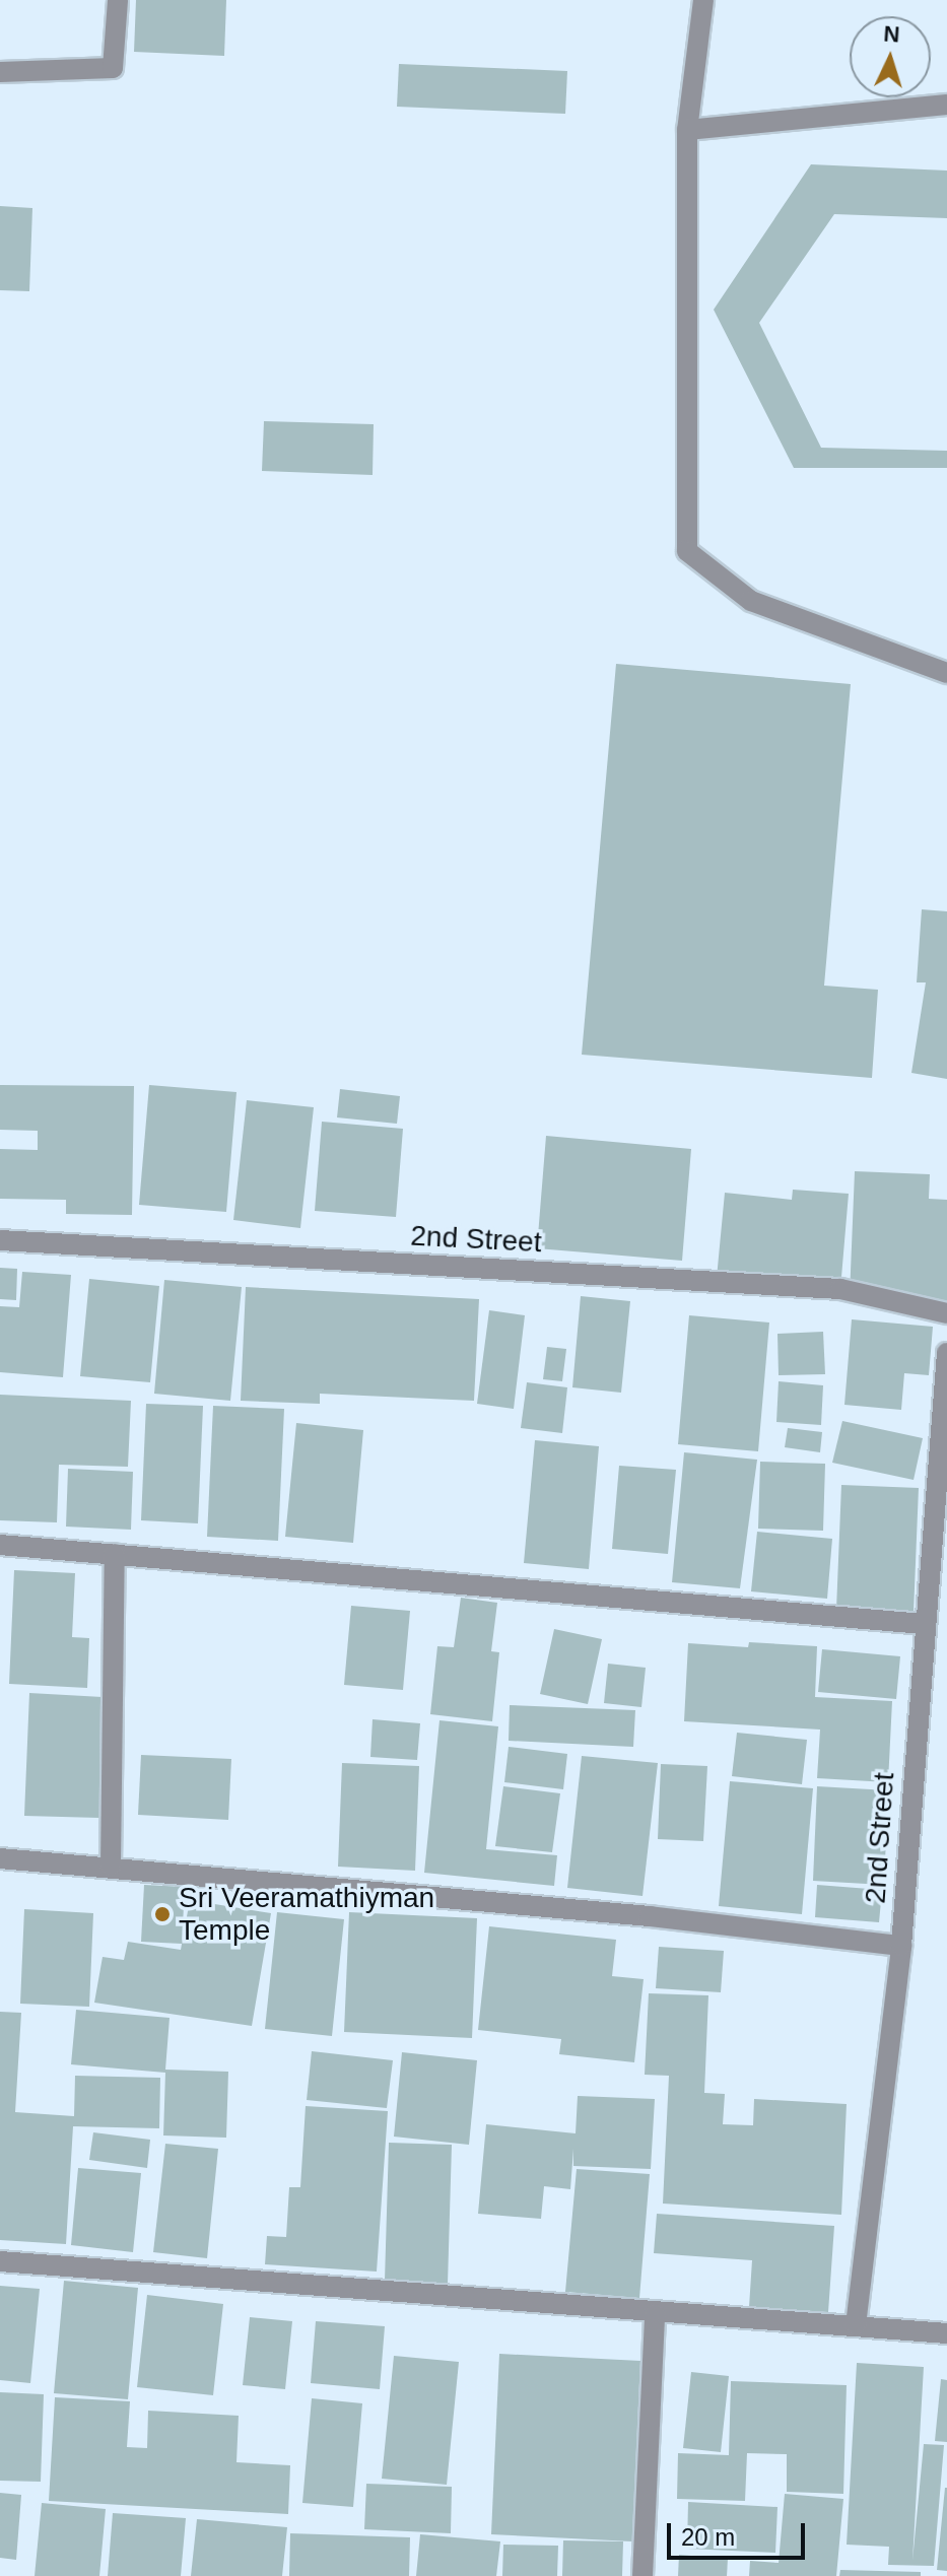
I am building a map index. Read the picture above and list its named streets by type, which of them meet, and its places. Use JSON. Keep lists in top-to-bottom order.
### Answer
{
  "streets": {
    "street": ["2nd Street"]
  },
  "places": ["Sri Veeramathiyman Temple"],
  "scale_bar": "20 m",
  "north": "top"
}
